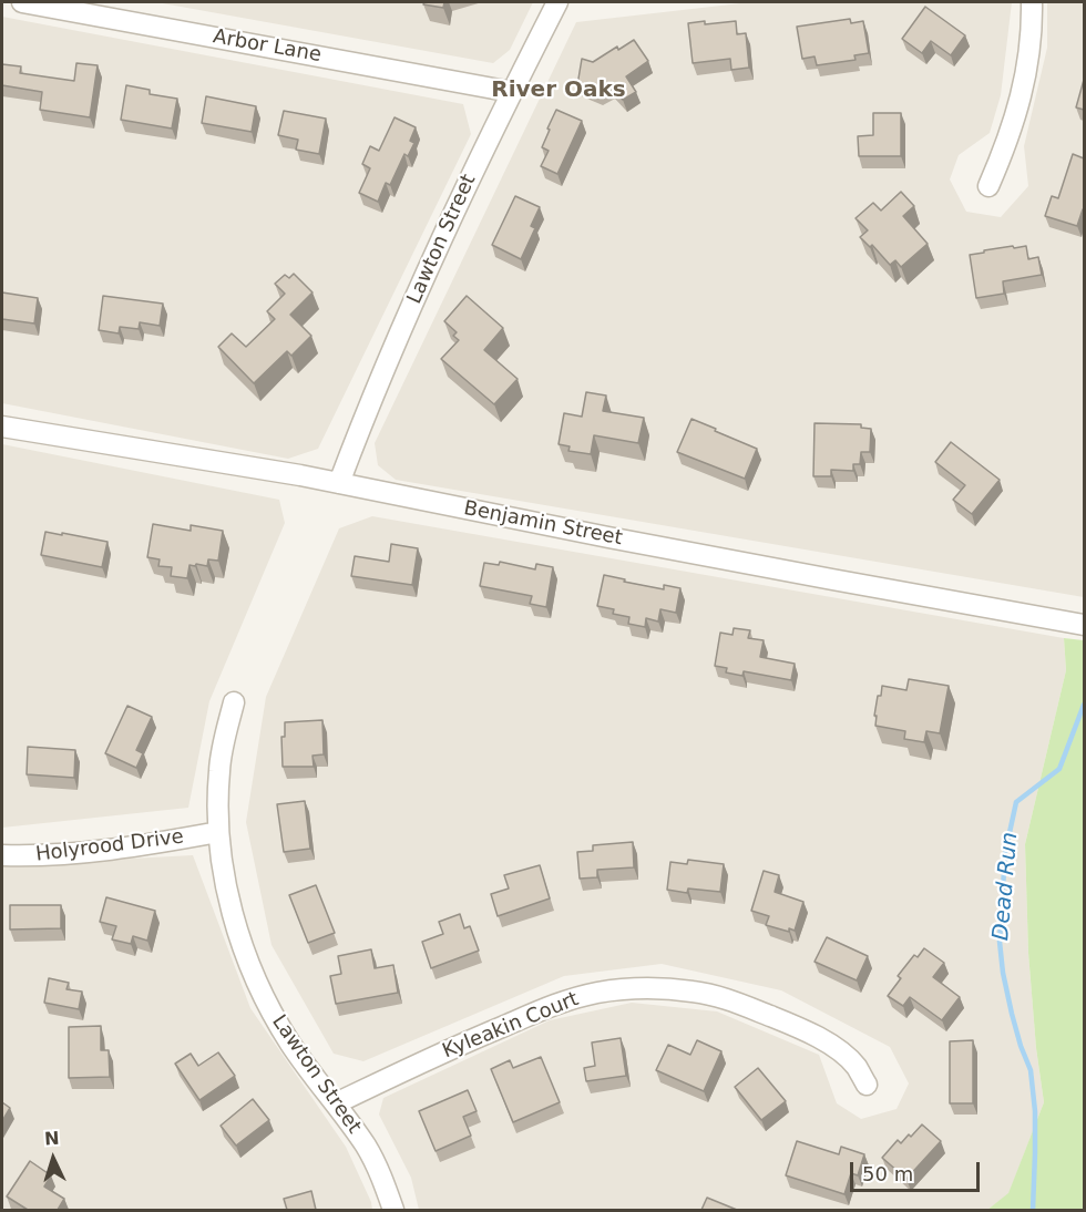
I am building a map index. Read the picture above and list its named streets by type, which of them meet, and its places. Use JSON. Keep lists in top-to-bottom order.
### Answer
{
  "streets": {
    "street": [
      "Arbor Lane",
      "Lawton Street",
      "Benjamin Street",
      "Holyrood Drive",
      "Kyleakin Court"
    ]
  },
  "crossings": [
    ["Arbor Lane", "Lawton Street"],
    ["Lawton Street", "Benjamin Street"],
    ["Lawton Street", "Holyrood Drive"],
    ["Lawton Street", "Kyleakin Court"]
  ],
  "districts": ["River Oaks"],
  "water": ["Dead Run"],
  "scale_bar": "50 m",
  "north": "top"
}
